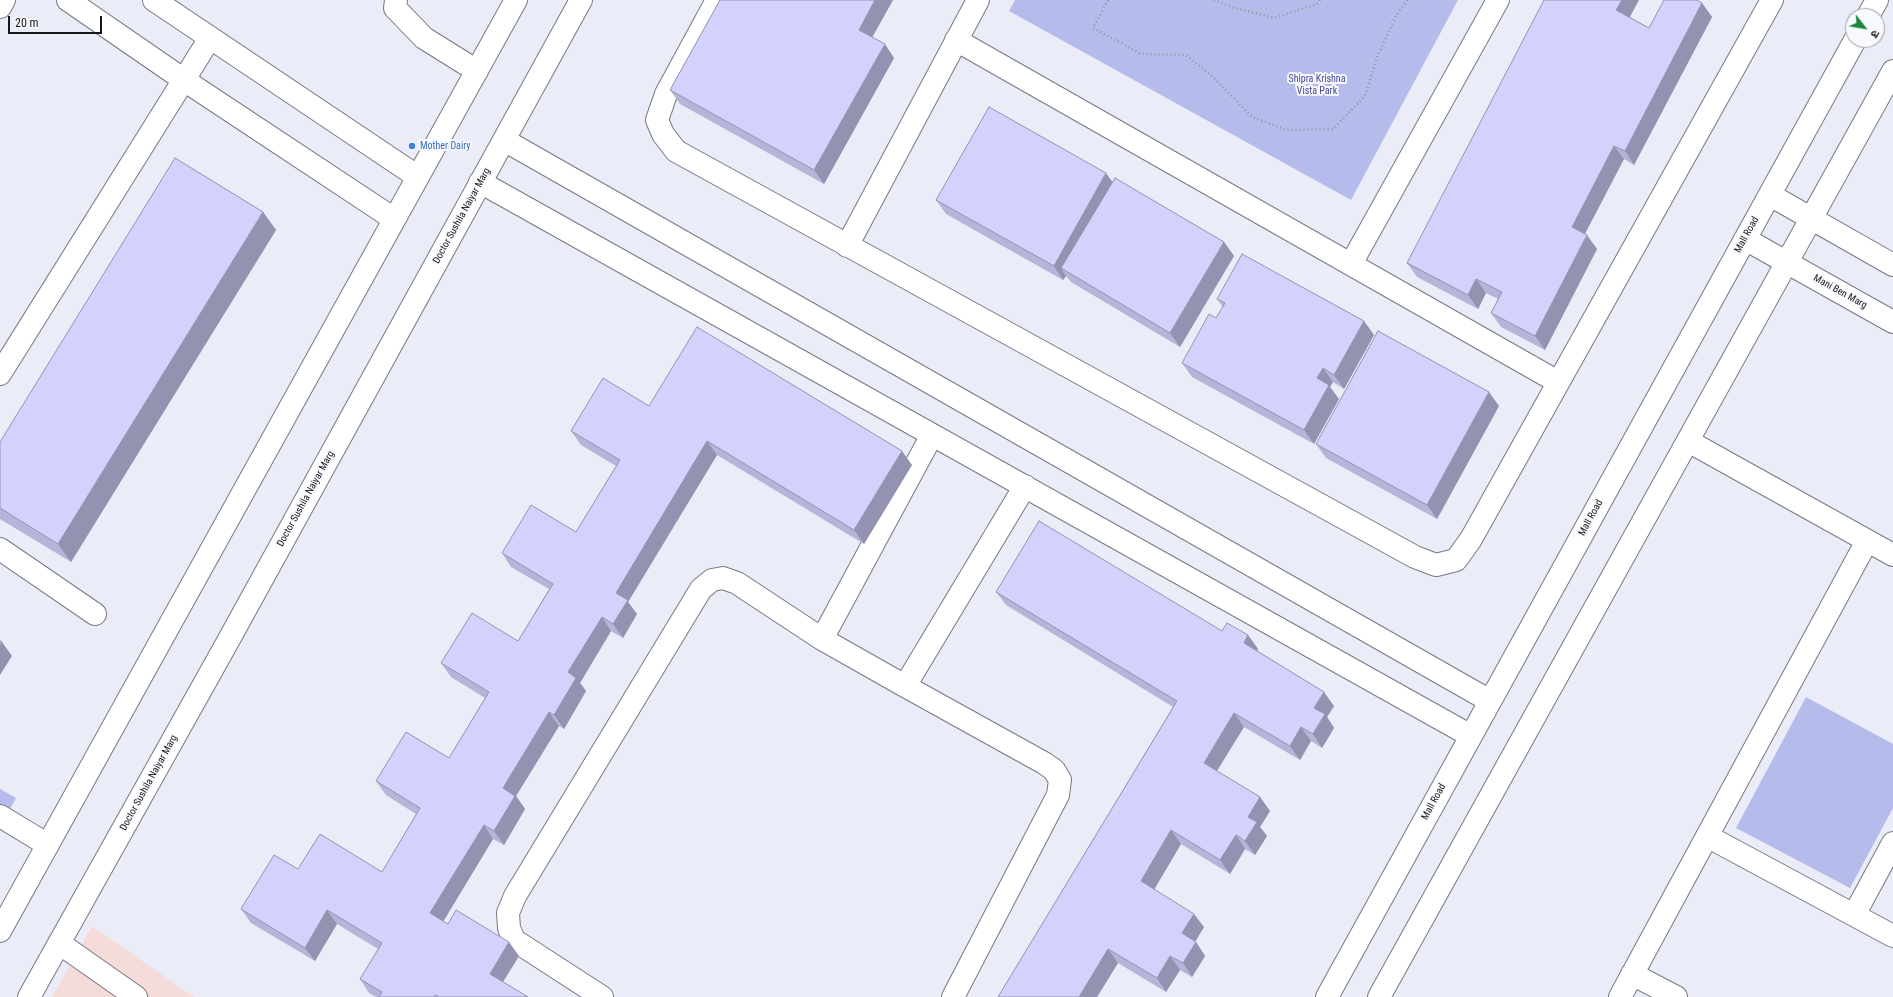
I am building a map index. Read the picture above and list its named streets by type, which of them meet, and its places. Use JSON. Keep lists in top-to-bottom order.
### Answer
{
  "streets": {
    "street": ["Doctor Sushila Naiyar Marg", "Mall Road", "Mani Ben Marg"]
  },
  "crossings": [
    ["Mall Road", "Mani Ben Marg"]
  ],
  "parks": ["Shipra Krishna Vista Park"],
  "places": ["Mother Dairy"],
  "scale_bar": "20 m",
  "north": "bottom right"
}
